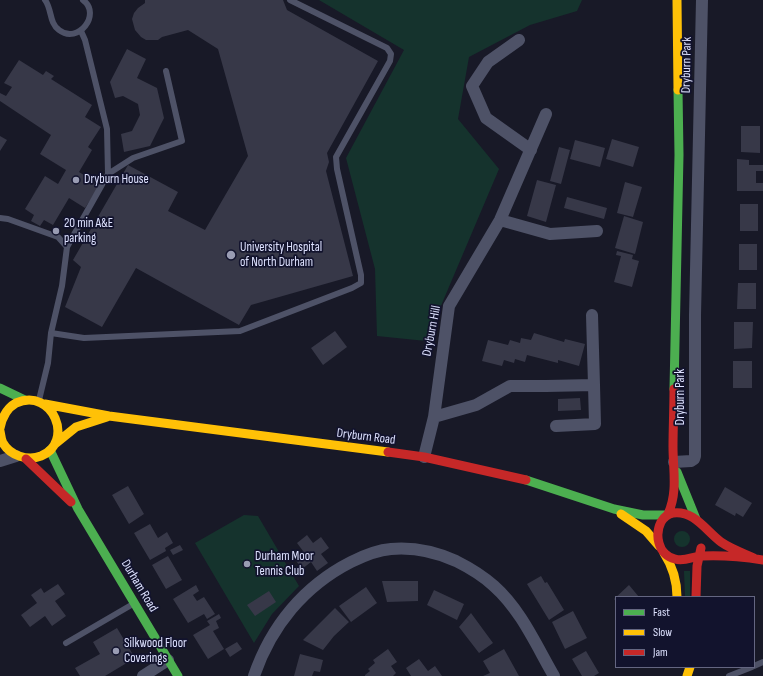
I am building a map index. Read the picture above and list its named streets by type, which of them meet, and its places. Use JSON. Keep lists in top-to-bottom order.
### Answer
{
  "streets": {
    "main road": ["Dryburn Park", "Dryburn Road", "Durham Road"],
    "street": ["Dryburn Hill"]
  },
  "crossings": [
    ["Dryburn Park", "Dryburn Road"],
    ["Dryburn Hill", "Dryburn Road"],
    ["Dryburn Road", "Durham Road"]
  ],
  "places": [
    "Dryburn House",
    "20 min A&E parking",
    "University Hospital of North Durham",
    "Durham Moor Tennis Club",
    "Silkwood Floor Coverings"
  ],
  "legend": ["Fast", "Slow", "Jam"]
}
